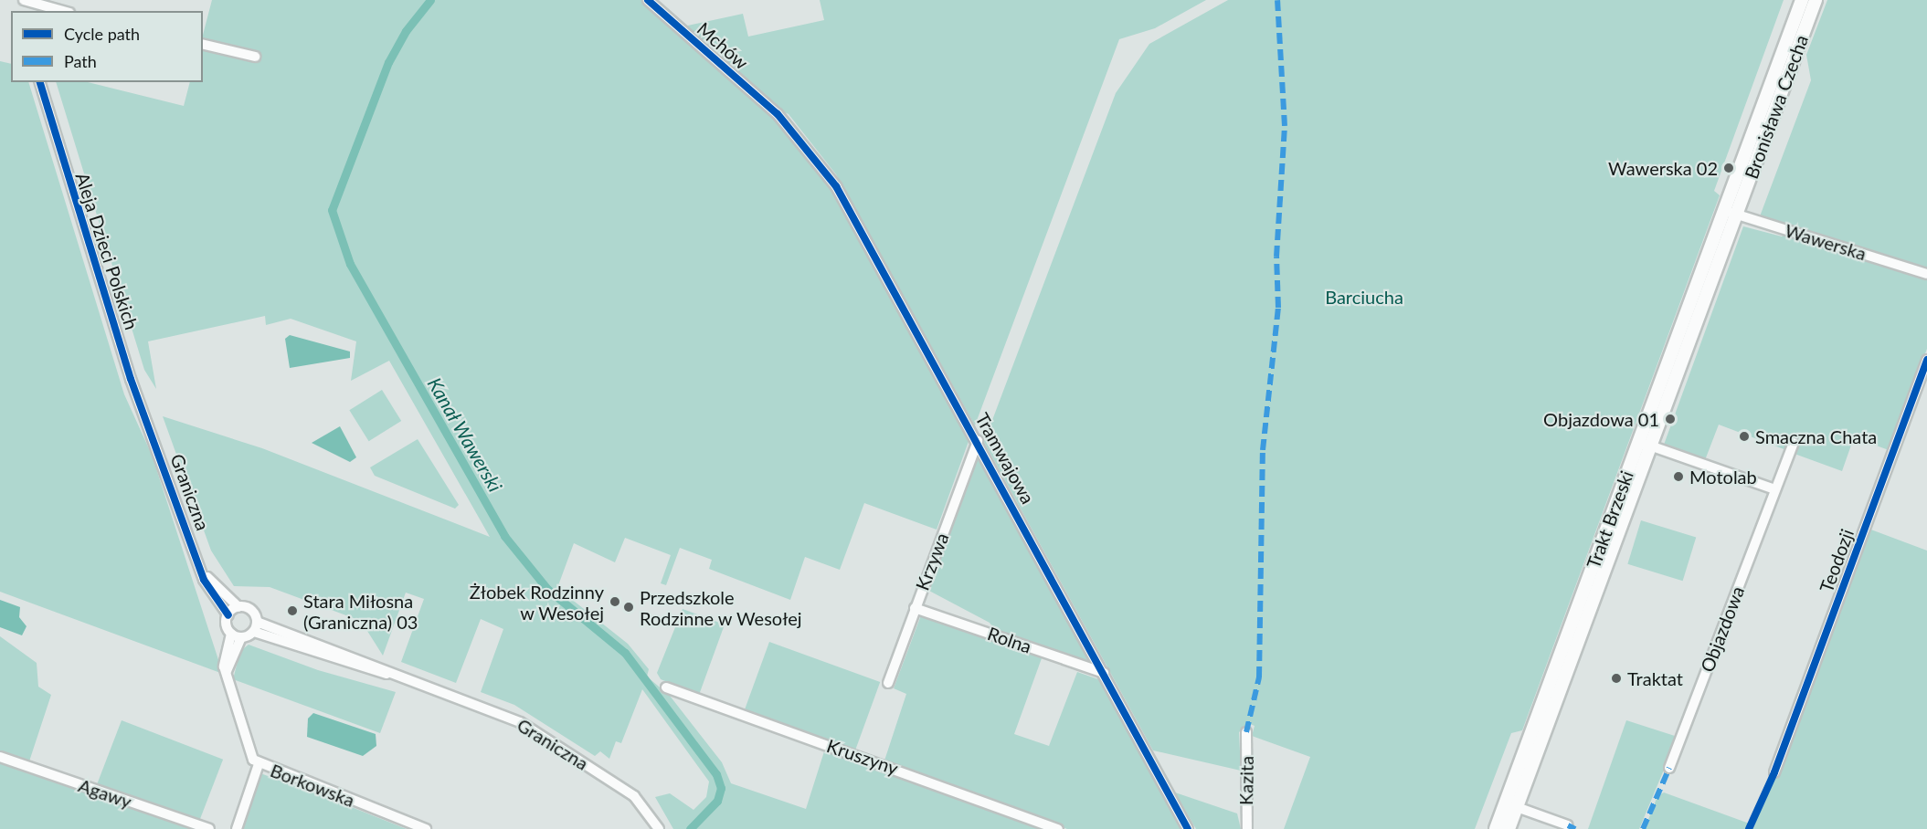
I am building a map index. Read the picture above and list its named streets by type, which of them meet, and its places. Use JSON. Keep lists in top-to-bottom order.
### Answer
{
  "streets": {
    "main road": ["Bronisława Czecha", "Trakt Brzeski"],
    "street": [
      "Mchów",
      "Wawerska",
      "Aleja Dzieci Polskich",
      "Tramwajowa",
      "Graniczna",
      "Teodozji",
      "Krzywa",
      "Objazdowa",
      "Rolna",
      "Kruszyny",
      "Kazita",
      "Borkowska",
      "Agawy"
    ]
  },
  "crossings": [
    ["Mchów", "Tramwajowa"],
    ["Bronisława Czecha", "Wawerska"],
    ["Bronisława Czecha", "Trakt Brzeski"],
    ["Wawerska", "Trakt Brzeski"],
    ["Aleja Dzieci Polskich", "Graniczna"],
    ["Tramwajowa", "Krzywa"],
    ["Tramwajowa", "Rolna"],
    ["Krzywa", "Rolna"]
  ],
  "water": ["Kanał Wawerski"],
  "parks": ["Barciucha"],
  "places": [
    "Wawerska 02",
    "Objazdowa 01",
    "Smaczna Chata",
    "Motolab",
    "Żłobek Rodzinny w Wesołej",
    "Przedszkole Rodzinne w Wesołej",
    "Stara Miłosna (Graniczna) 03",
    "Traktat"
  ],
  "legend": ["Cycle path", "Path"]
}
